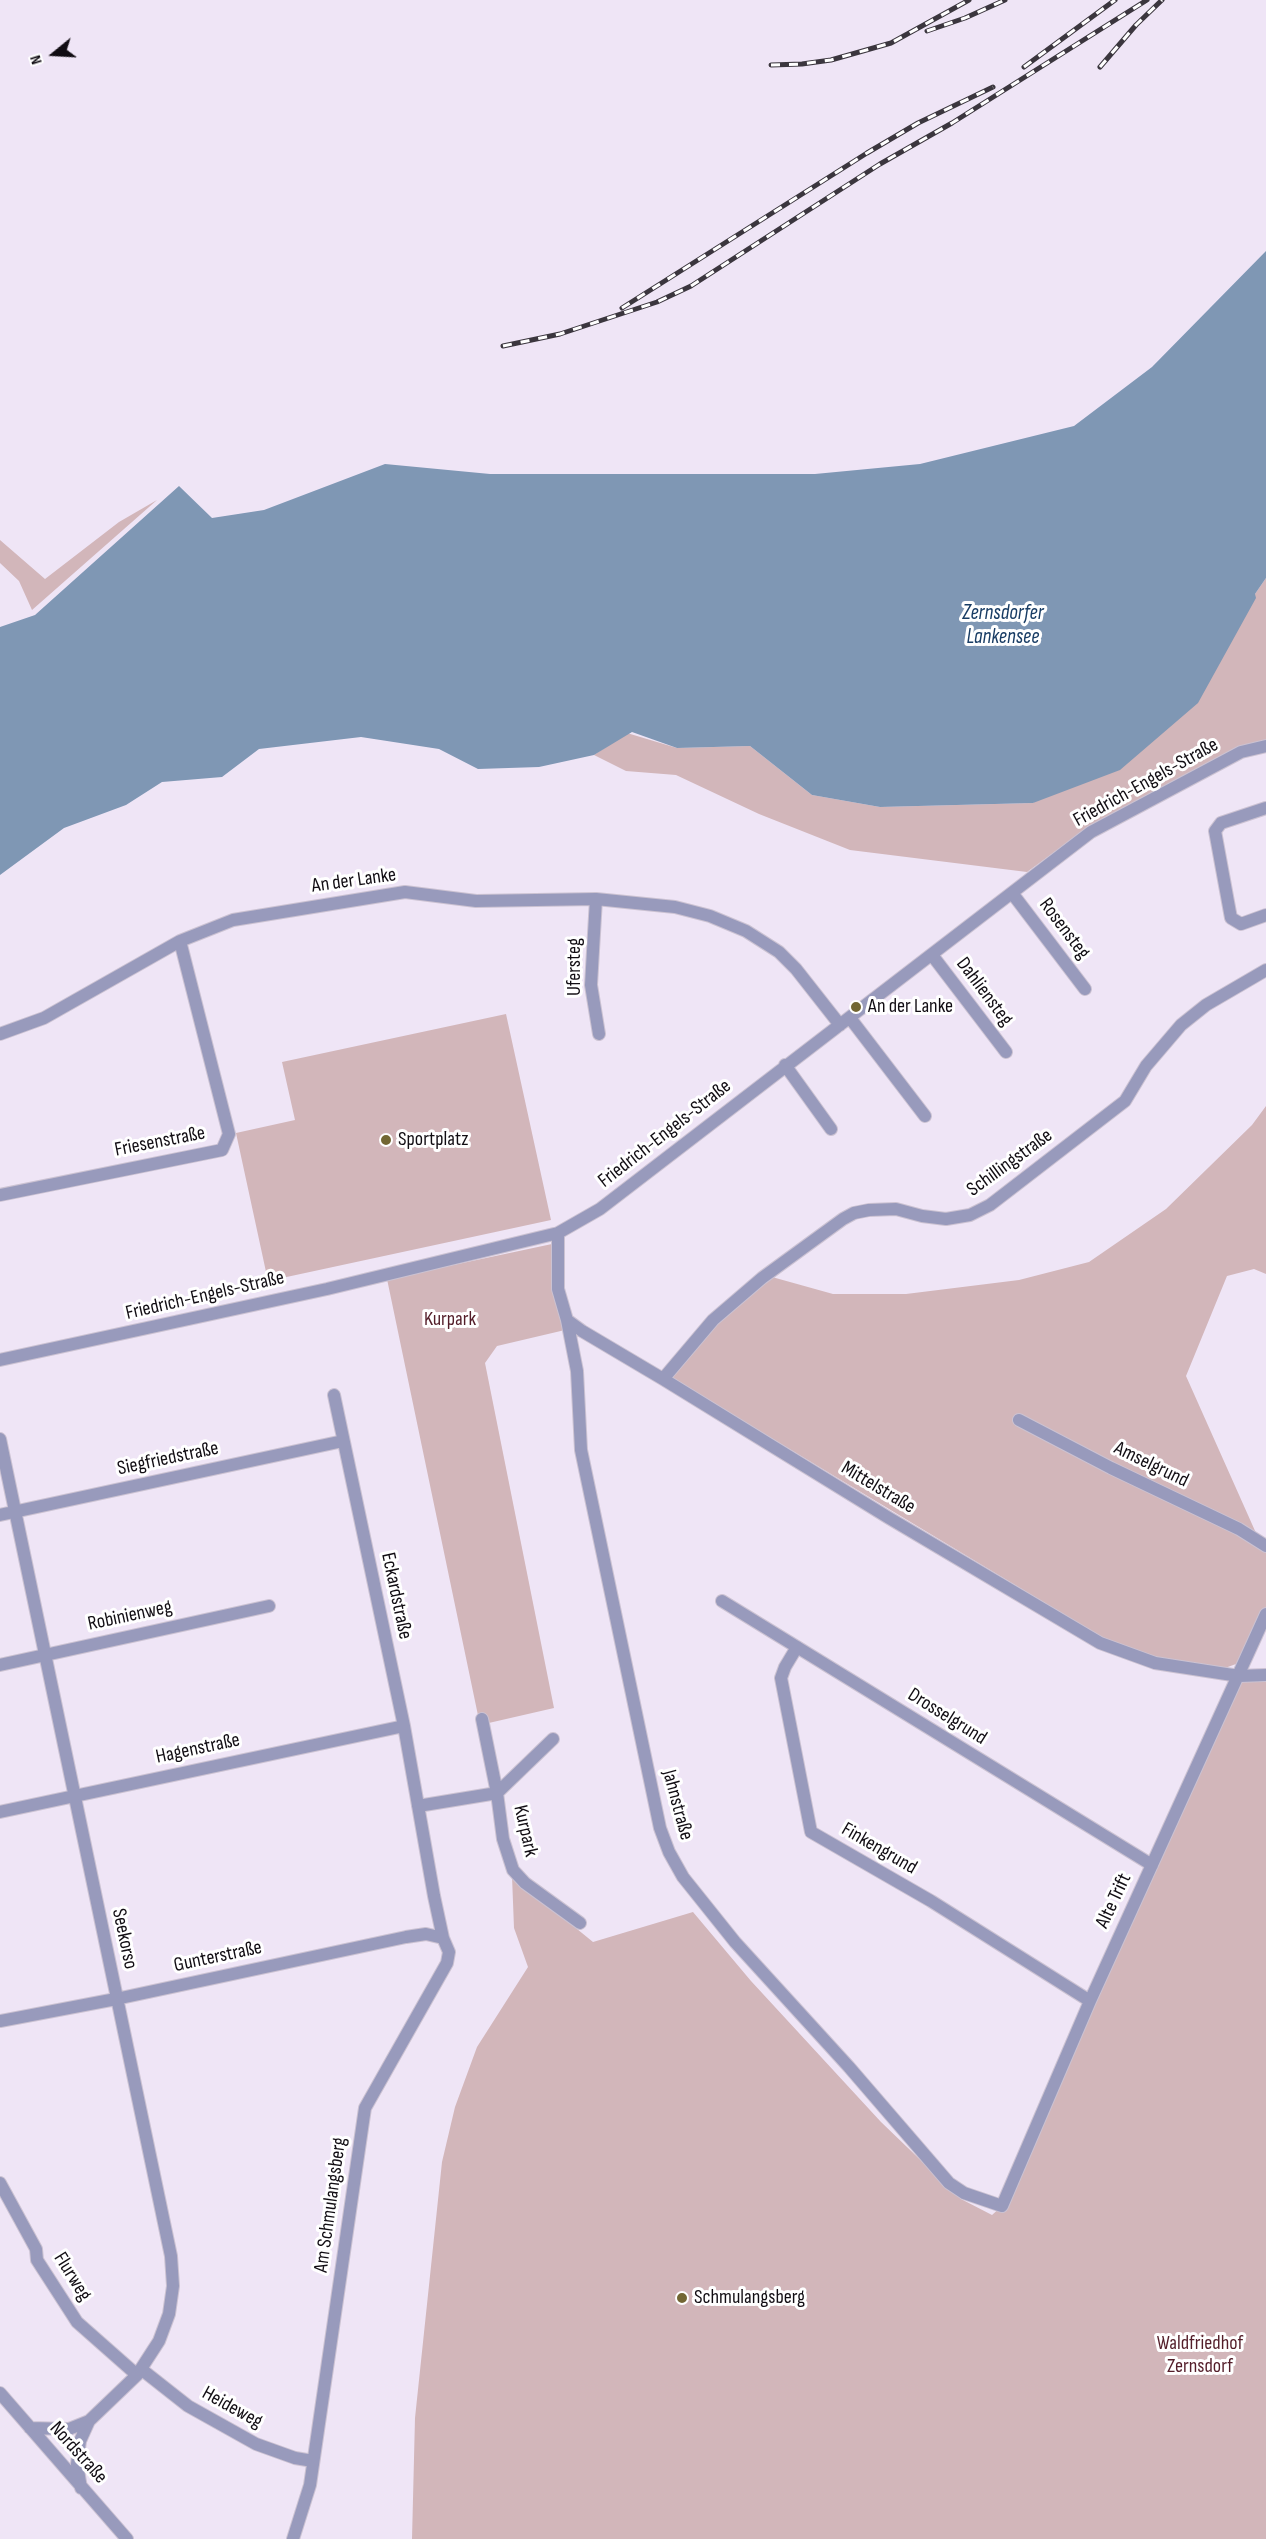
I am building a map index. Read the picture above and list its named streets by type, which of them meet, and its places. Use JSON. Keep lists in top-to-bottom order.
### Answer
{
  "streets": {
    "street": [
      "Friedrich-Engels-Straße",
      "An der Lanke",
      "Rosensteg",
      "Ufersteg",
      "Dahliensteg",
      "Friesenstraße",
      "Schillingstraße",
      "Siegfriedstraße",
      "Amselgrund",
      "Mittelstraße",
      "Eckardstraße",
      "Robinienweg",
      "Drosselgrund",
      "Hagenstraße",
      "Jahnstraße",
      "Kurpark",
      "Finkengrund",
      "Alte Trift",
      "Seekorso",
      "Gunterstraße",
      "Am Schmulangsberg",
      "Flurweg",
      "Heideweg",
      "Nordstraße"
    ]
  },
  "crossings": [
    ["Friedrich-Engels-Straße", "An der Lanke"],
    ["Friedrich-Engels-Straße", "Rosensteg"],
    ["Friedrich-Engels-Straße", "Dahliensteg"],
    ["An der Lanke", "Ufersteg"],
    ["An der Lanke", "Friesenstraße"],
    ["Schillingstraße", "Mittelstraße"],
    ["Siegfriedstraße", "Eckardstraße"],
    ["Siegfriedstraße", "Seekorso"],
    ["Mittelstraße", "Jahnstraße"],
    ["Mittelstraße", "Alte Trift"],
    ["Eckardstraße", "Hagenstraße"],
    ["Eckardstraße", "Am Schmulangsberg"],
    ["Robinienweg", "Seekorso"],
    ["Drosselgrund", "Finkengrund"],
    ["Drosselgrund", "Alte Trift"],
    ["Hagenstraße", "Seekorso"],
    ["Jahnstraße", "Alte Trift"],
    ["Finkengrund", "Alte Trift"],
    ["Seekorso", "Gunterstraße"],
    ["Seekorso", "Flurweg"],
    ["Seekorso", "Heideweg"],
    ["Seekorso", "Nordstraße"],
    ["Gunterstraße", "Am Schmulangsberg"],
    ["Am Schmulangsberg", "Heideweg"],
    ["Flurweg", "Heideweg"]
  ],
  "water": ["Zernsdorfer Lankensee"],
  "parks": ["Kurpark", "Waldfriedhof Zernsdorf"],
  "places": ["An der Lanke", "Sportplatz", "Schmulangsberg"],
  "north": "left"
}
